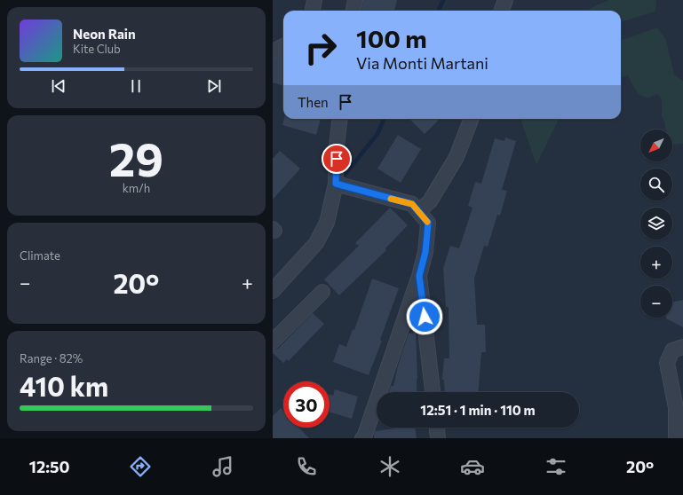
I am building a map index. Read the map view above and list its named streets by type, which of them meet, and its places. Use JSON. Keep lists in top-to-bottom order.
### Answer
{
  "north": "bottom left",
  "page": {
    "turn": ["100 m", "Via Monti Martani"],
    "song": ["Neon Rain", "Kite Club"],
    "then": "Then",
    "tile": [
      ["29", "km/h"],
      "Climate",
      ["Range · 82%", "410 km"]
    ],
    "map_buttons": ["+", "−"],
    "heat": ["−", "20°", "+"],
    "limit": "30",
    "trip": "12:51 · 1 min · 110 m",
    "tabs": ["12:50", "20°"]
  }
}
